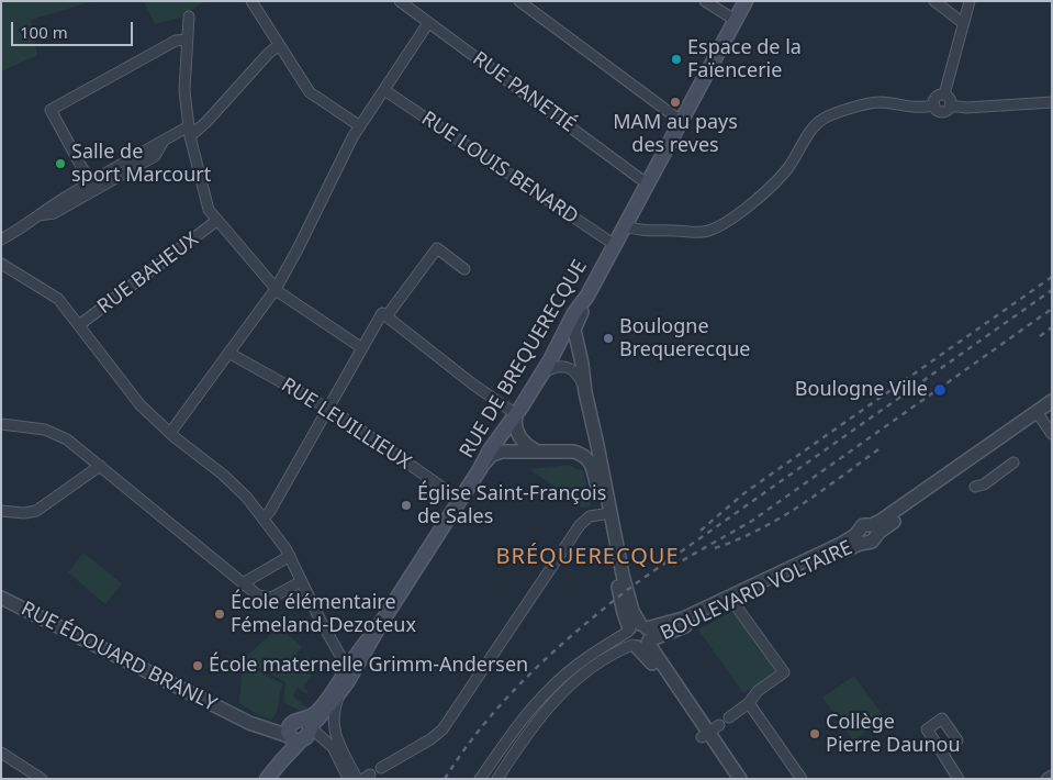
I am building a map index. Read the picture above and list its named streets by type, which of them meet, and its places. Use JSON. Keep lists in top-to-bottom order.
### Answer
{
  "streets": {
    "main road": ["RUE DE BREQUERECQUE"],
    "street": [
      "RUE PANETIÉ",
      "RUE LOUIS BENARD",
      "RUE BAHEUX",
      "RUE LEUILLIEUX",
      "BOULEVARD VOLTAIRE",
      "RUE ÉDOUARD BRANLY"
    ]
  },
  "crossings": [
    ["RUE PANETIÉ", "RUE DE BREQUERECQUE"],
    ["RUE LOUIS BENARD", "RUE DE BREQUERECQUE"],
    ["RUE DE BREQUERECQUE", "RUE LEUILLIEUX"],
    ["RUE DE BREQUERECQUE", "RUE ÉDOUARD BRANLY"]
  ],
  "districts": ["BRÉQUERECQUE"],
  "places": [
    "Espace de la Faïencerie",
    "MAM au pays des reves",
    "Salle de sport Marcourt",
    "Boulogne Brequerecque",
    "Boulogne Ville",
    "Église Saint-François de Sales",
    "École élémentaire Fémeland-Dezoteux",
    "École maternelle Grimm-Andersen",
    "Collège Pierre Daunou"
  ],
  "scale_bar": "100 m"
}
